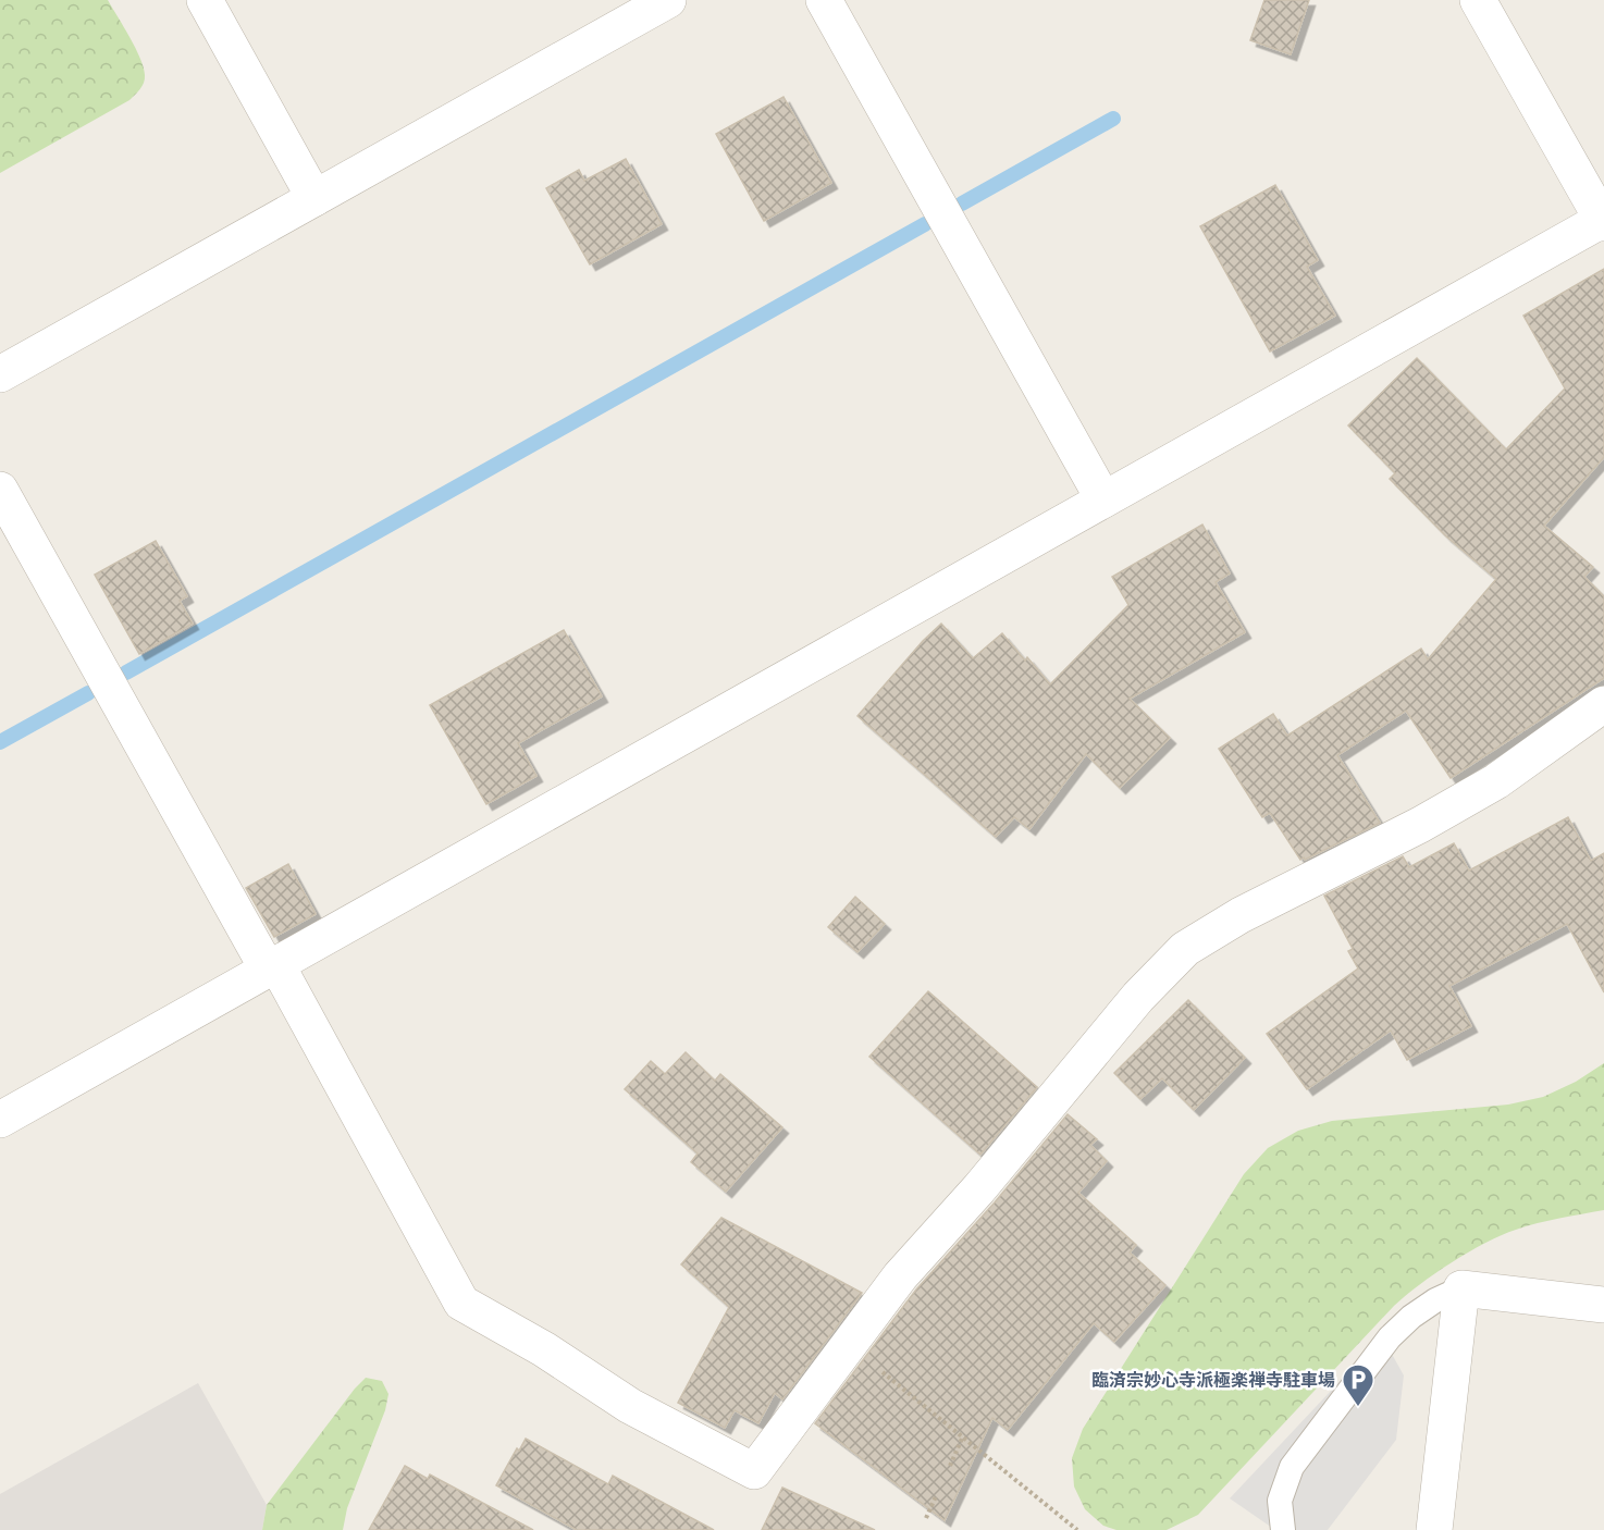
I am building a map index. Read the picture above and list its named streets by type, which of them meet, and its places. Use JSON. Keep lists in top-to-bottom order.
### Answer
{
  "places": {
    "parking": ["臨済宗妙心寺派極楽禅寺駐車場"]
  }
}
